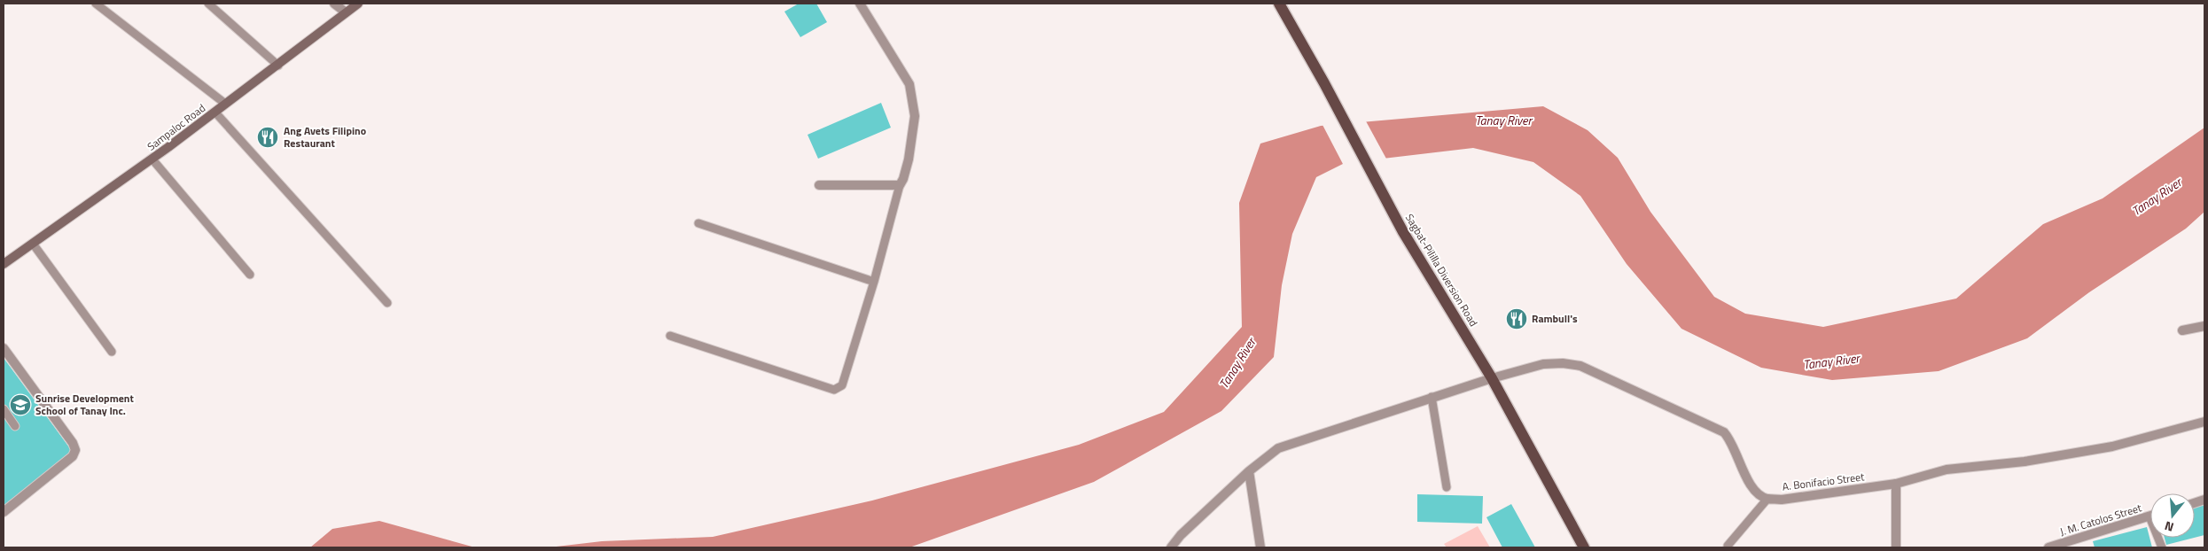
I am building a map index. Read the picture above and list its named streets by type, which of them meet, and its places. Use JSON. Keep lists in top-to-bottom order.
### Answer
{
  "streets": {
    "main road": ["Sampaloc Road", "Sagbat-Pililla Diversion Road"],
    "street": ["A. Bonifacio Street", "J. M. Catolos Street"]
  },
  "water": ["Tanay River"],
  "places": {
    "restaurant": ["Ang Avets Filipino Restaurant", "Rambull's"],
    "school or university": ["Sunrise Development School of Tanay Inc."]
  },
  "north": "bottom"
}
